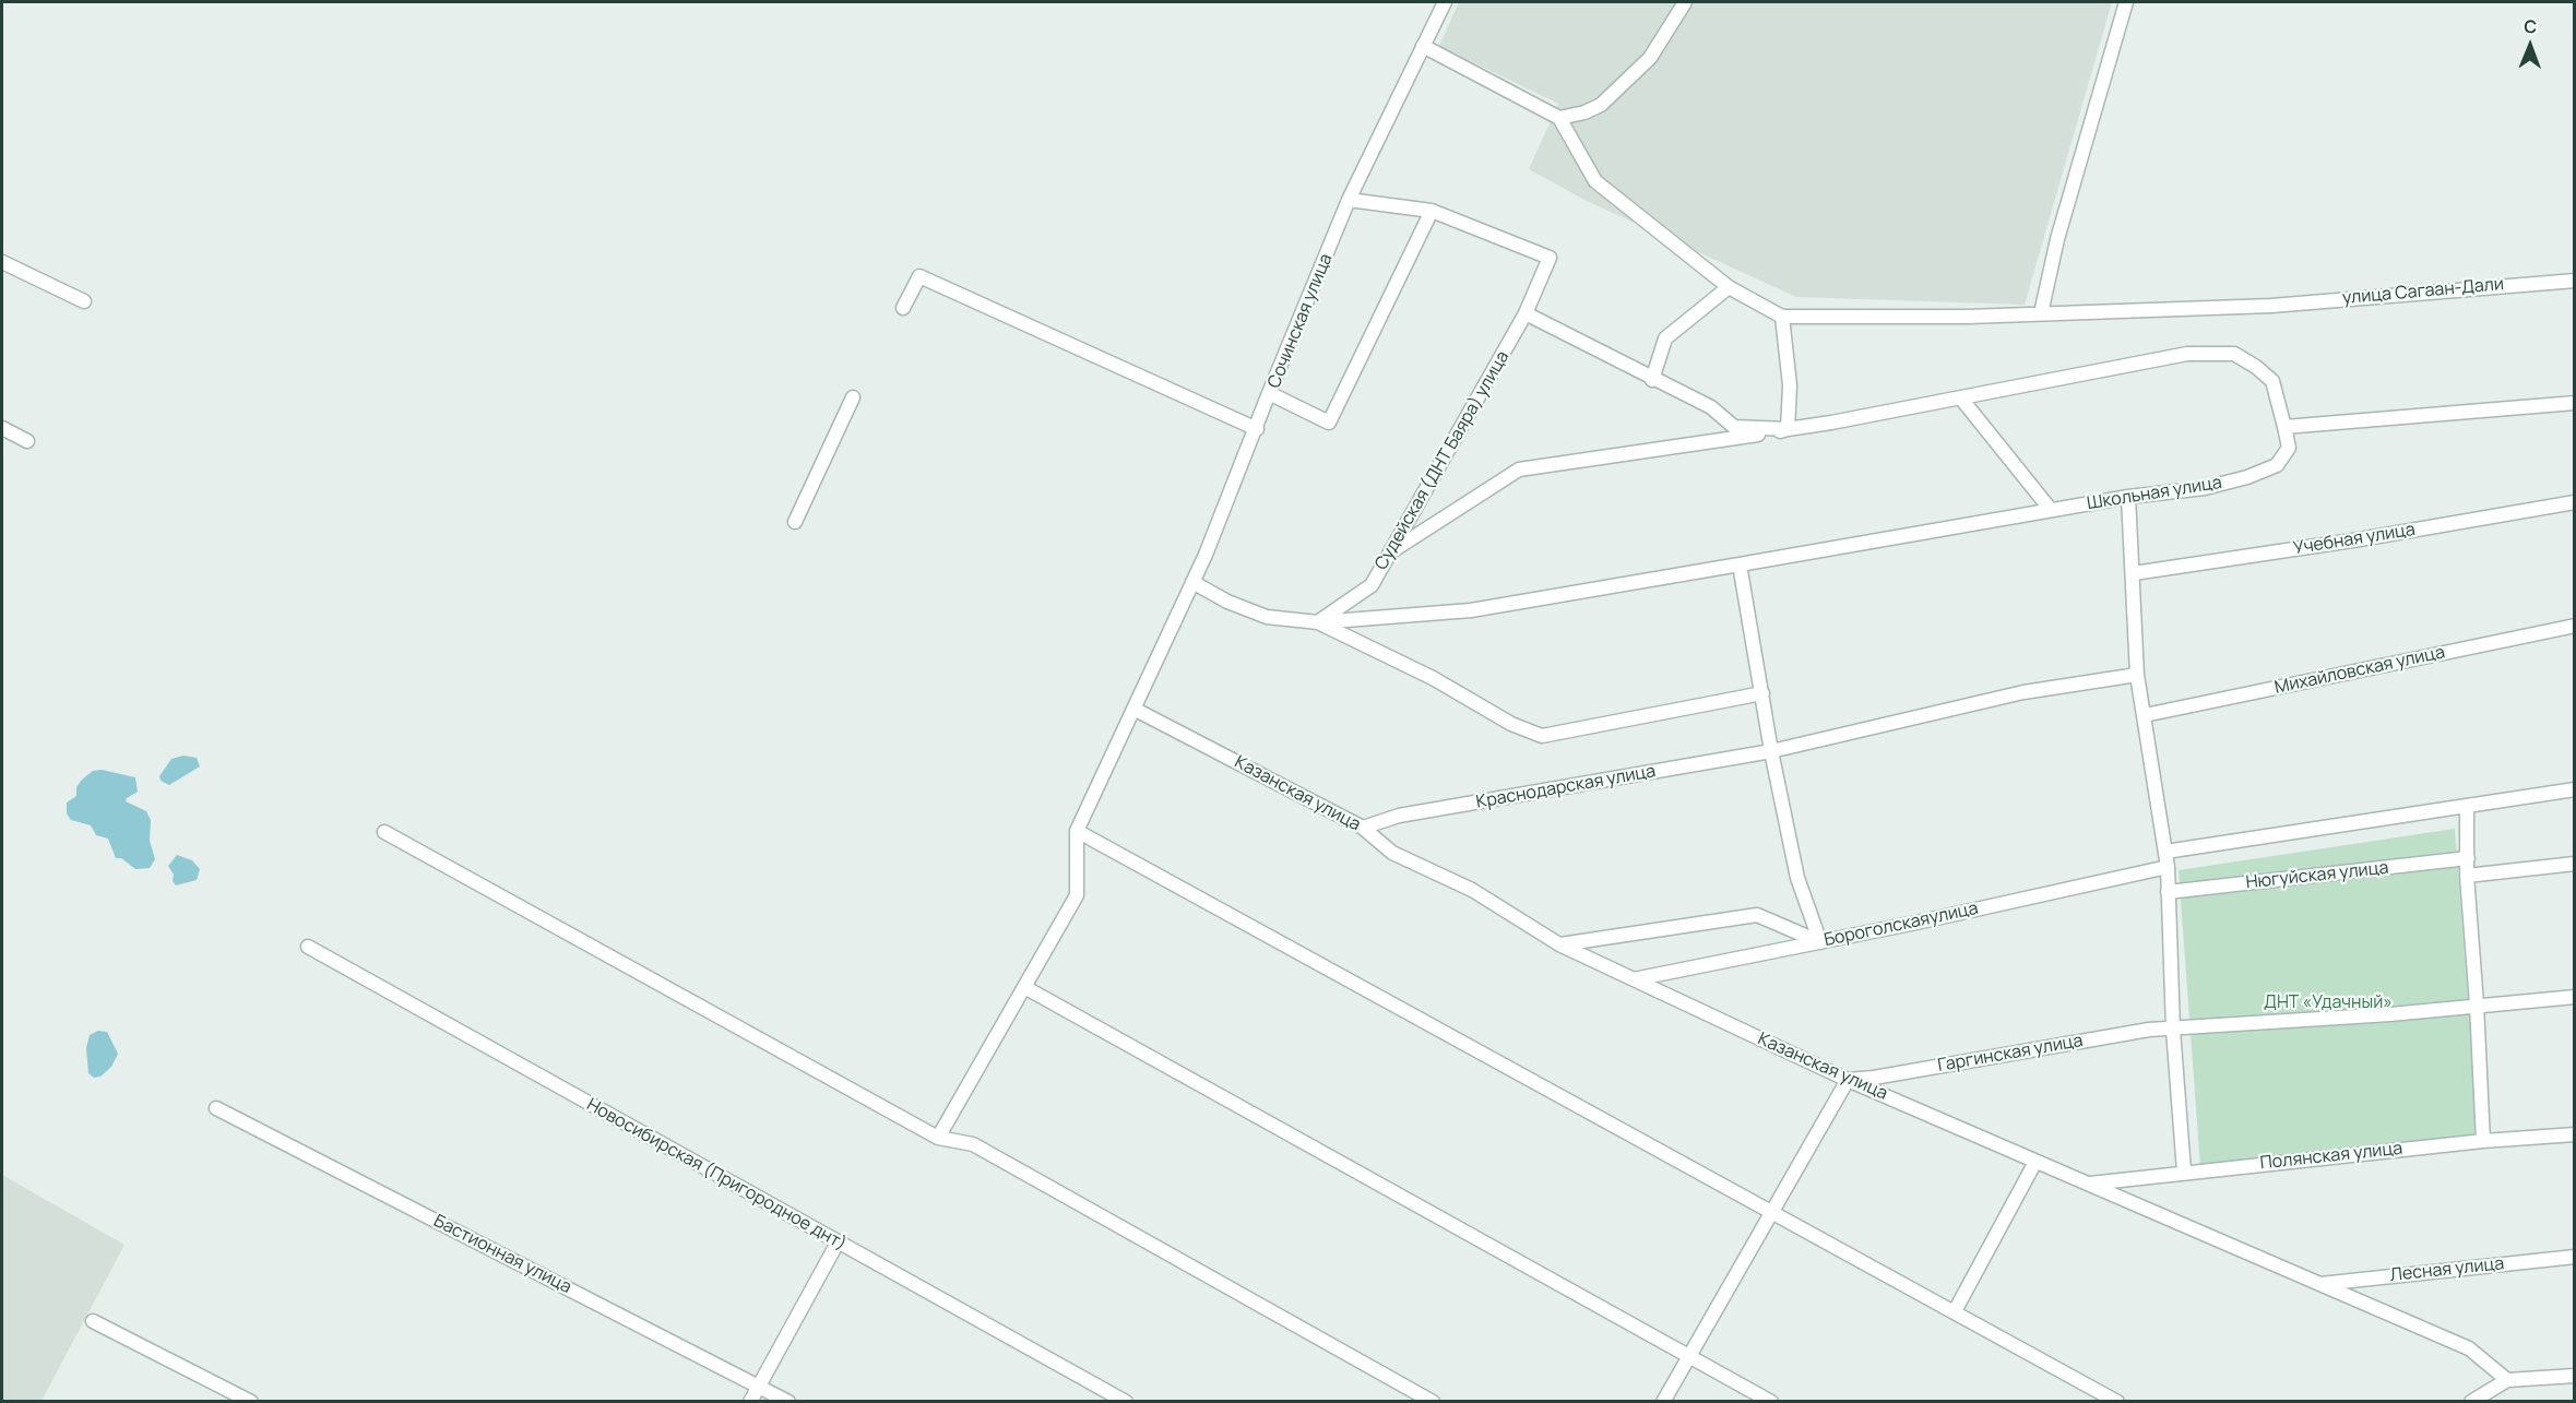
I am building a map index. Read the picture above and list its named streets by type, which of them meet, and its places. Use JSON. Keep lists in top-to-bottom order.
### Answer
{
  "streets": {
    "street": [
      "улица Сагаан-Дали",
      "Сочинская улица",
      "Судейская (ДНТ Баяра) улица",
      "Школьная улица",
      "Учебная улица",
      "Михайловская улица",
      "Краснодарская улица",
      "Казанская улица",
      "Нюгуйская улица",
      "Бороголскаяулица",
      "Гаргинская улица",
      "Полянская улица",
      "Новосибирская (Пригородное днт)",
      "Бастионная улица",
      "Лесная улица"
    ]
  },
  "crossings": [
    ["Сочинская улица", "Судейская (ДНТ Баяра) улица"],
    ["Судейская (ДНТ Баяра) улица", "Школьная улица"],
    ["Краснодарская улица", "Казанская улица"],
    ["Казанская улица", "Бороголскаяулица"],
    ["Казанская улица", "Гаргинская улица"],
    ["Казанская улица", "Полянская улица"],
    ["Казанская улица", "Лесная улица"]
  ],
  "parks": ["ДНТ «Удачный»"],
  "north": "top"
}
